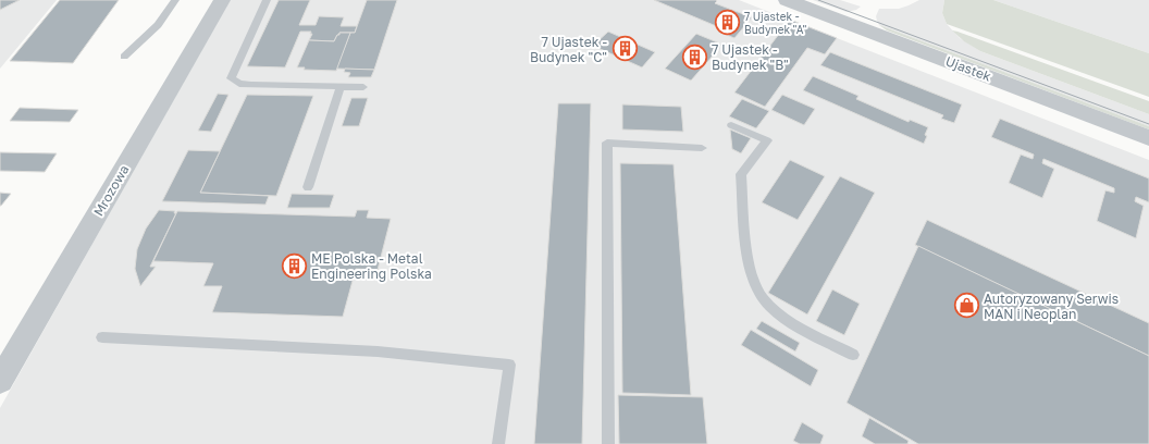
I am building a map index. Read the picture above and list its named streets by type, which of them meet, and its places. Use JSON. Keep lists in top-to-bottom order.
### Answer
{
  "streets": {
    "street": ["Ujastek", "Mrozowa"]
  },
  "places": {
    "building": [
      "7 Ujastek - Budynek \"A\"",
      "7 Ujastek - Budynek \"C\"",
      "7 Ujastek - Budynek \"B\"",
      "ME Polska - Metal Engineering Polska"
    ],
    "shop": ["Autoryzowany Serwis MAN i Neoplan"]
  }
}
